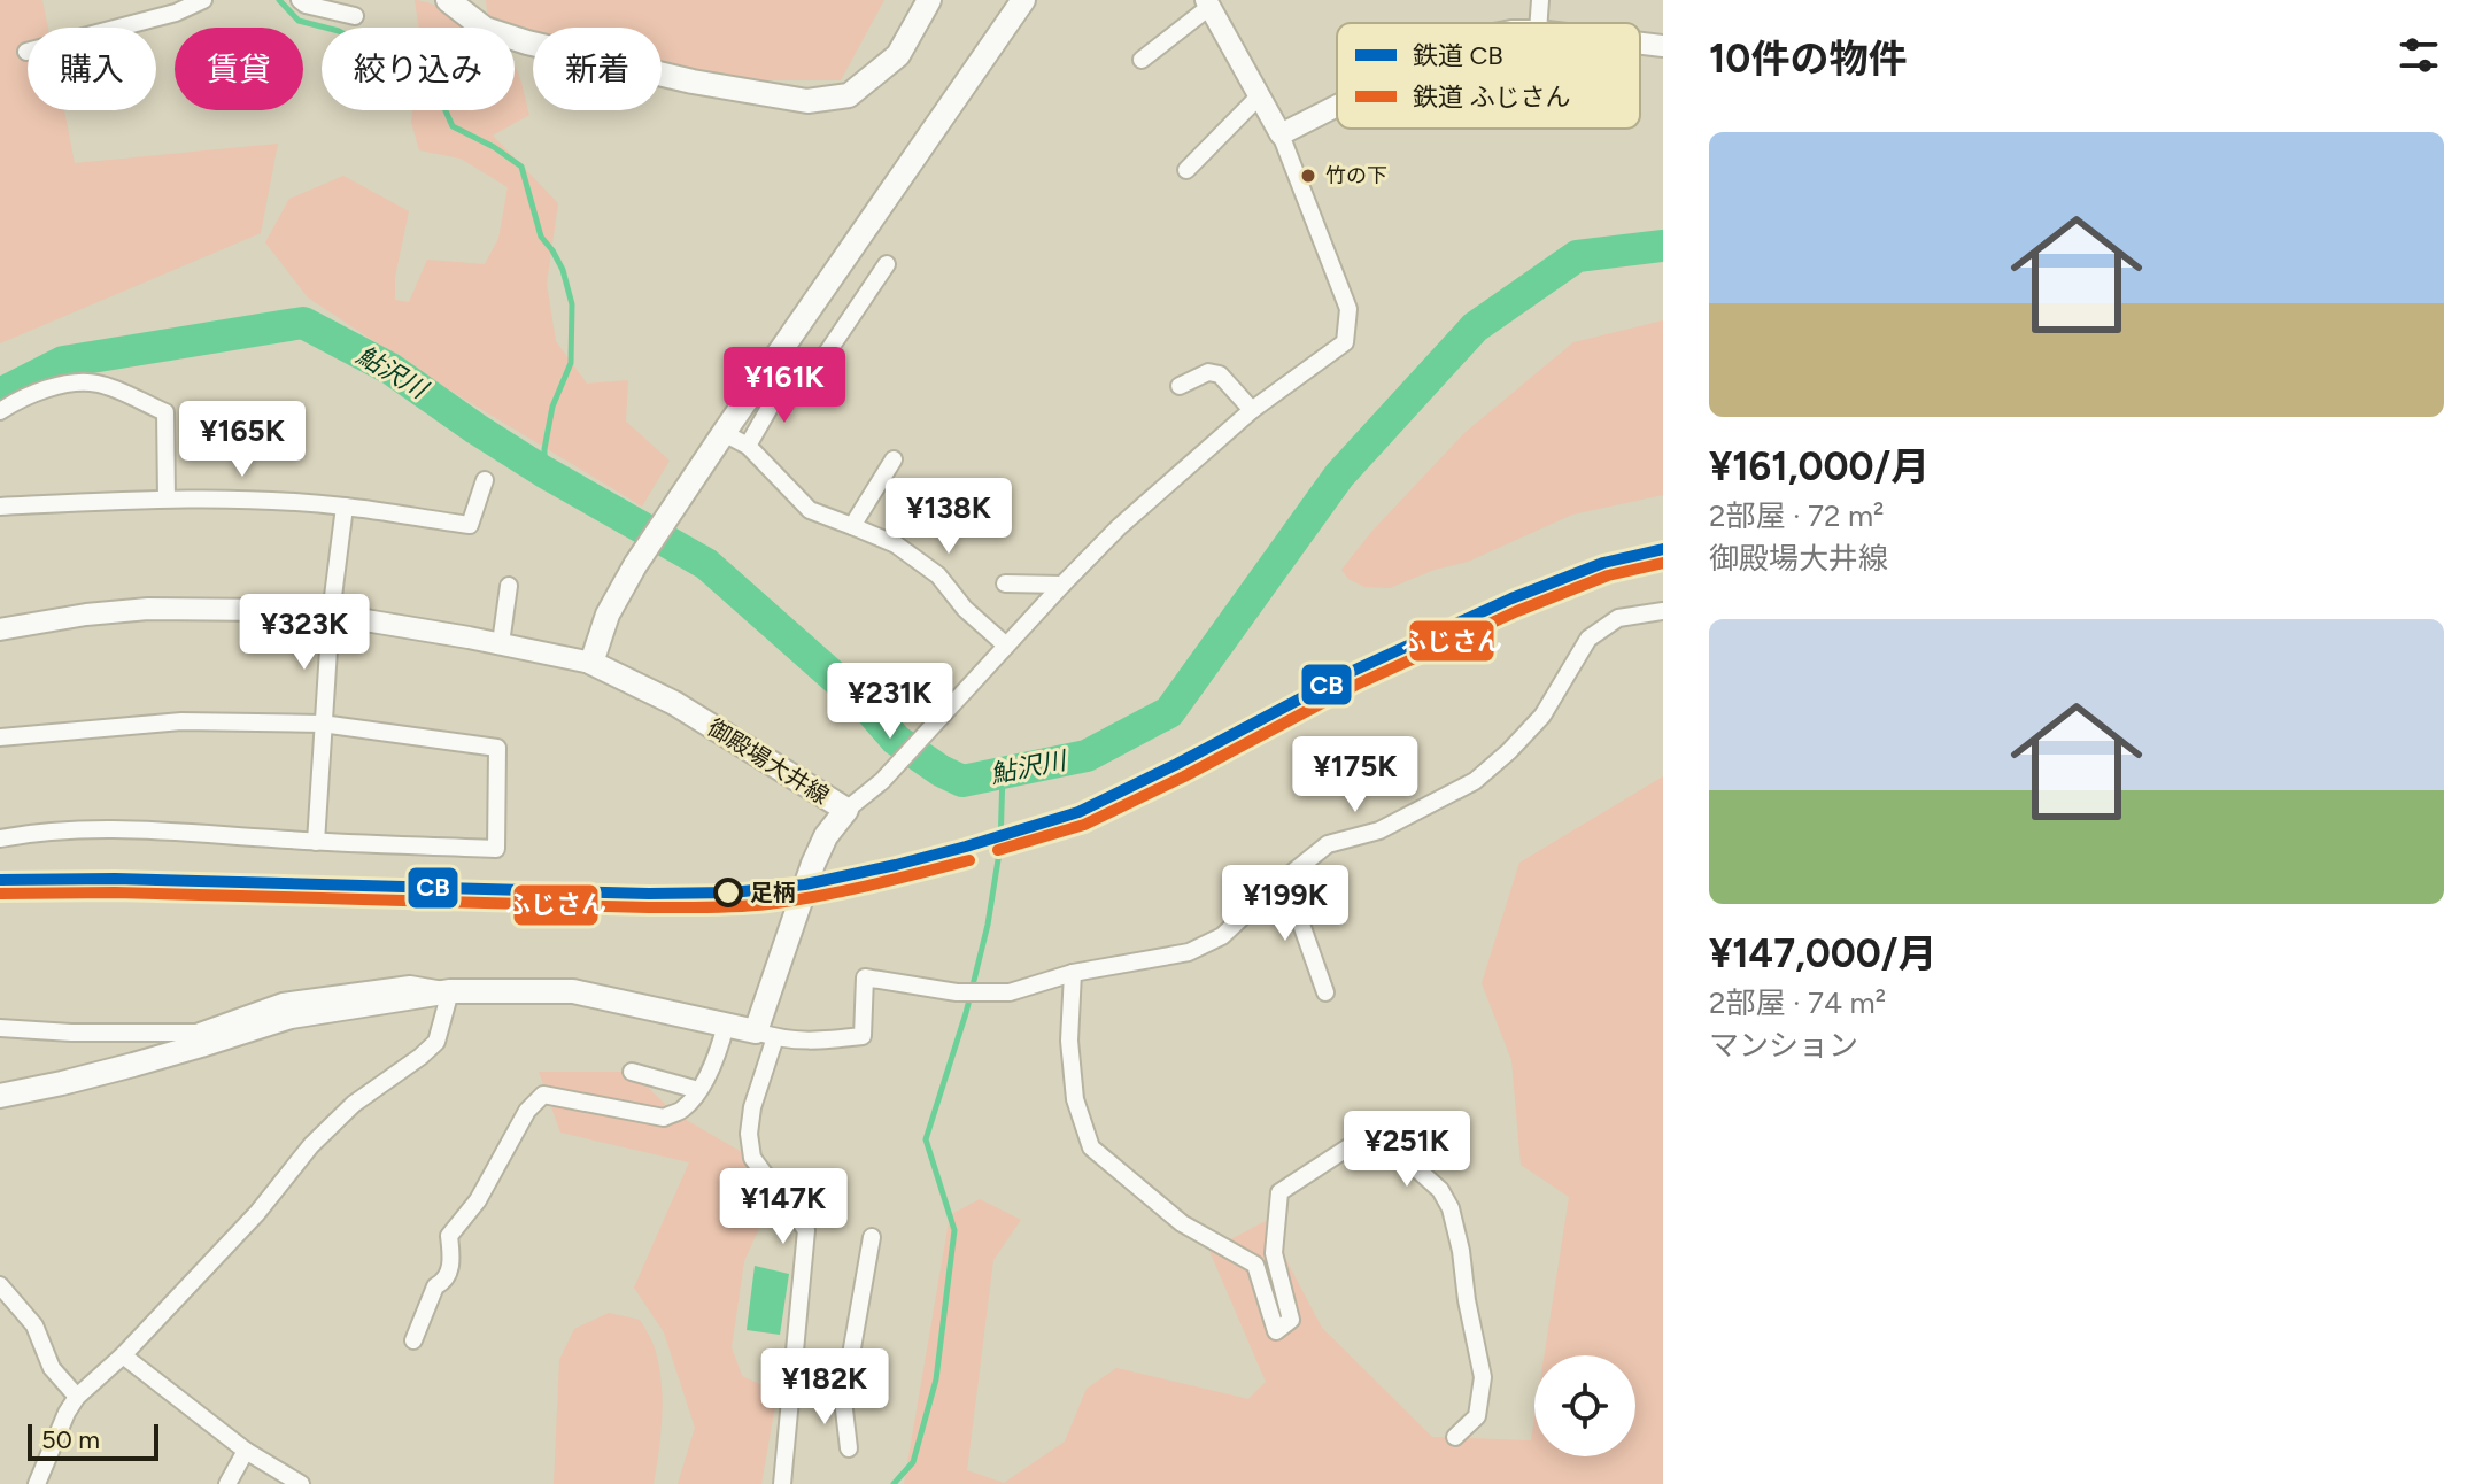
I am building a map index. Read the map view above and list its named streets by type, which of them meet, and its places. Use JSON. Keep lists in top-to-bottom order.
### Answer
{
  "streets": {
    "main road": ["御殿場大井線"]
  },
  "water": ["鮎沢川"],
  "places": ["竹の下", "足柄"],
  "lines": ["rail line CB", "rail line ふじさん"],
  "legend": ["鉄道 CB", "鉄道 ふじさん"],
  "scale_bar": "50 m",
  "page": {
    "heading": "10件の物件",
    "chip": [
      "購入",
      "賃貸",
      "絞り込み",
      "新着"
    ],
    "list": [
      {
        "name": "¥161,000/月",
        "note": "2部屋 · 72 m² · 御殿場大井線"
      },
      {
        "name": "¥147,000/月",
        "note": "2部屋 · 74 m² · マンション"
      }
    ],
    "price": [
      "¥161K",
      "¥165K",
      "¥138K",
      "¥323K",
      "¥231K",
      "¥175K",
      "¥199K",
      "¥251K",
      "¥147K",
      "¥182K"
    ],
    "scale": "50 m"
  }
}
